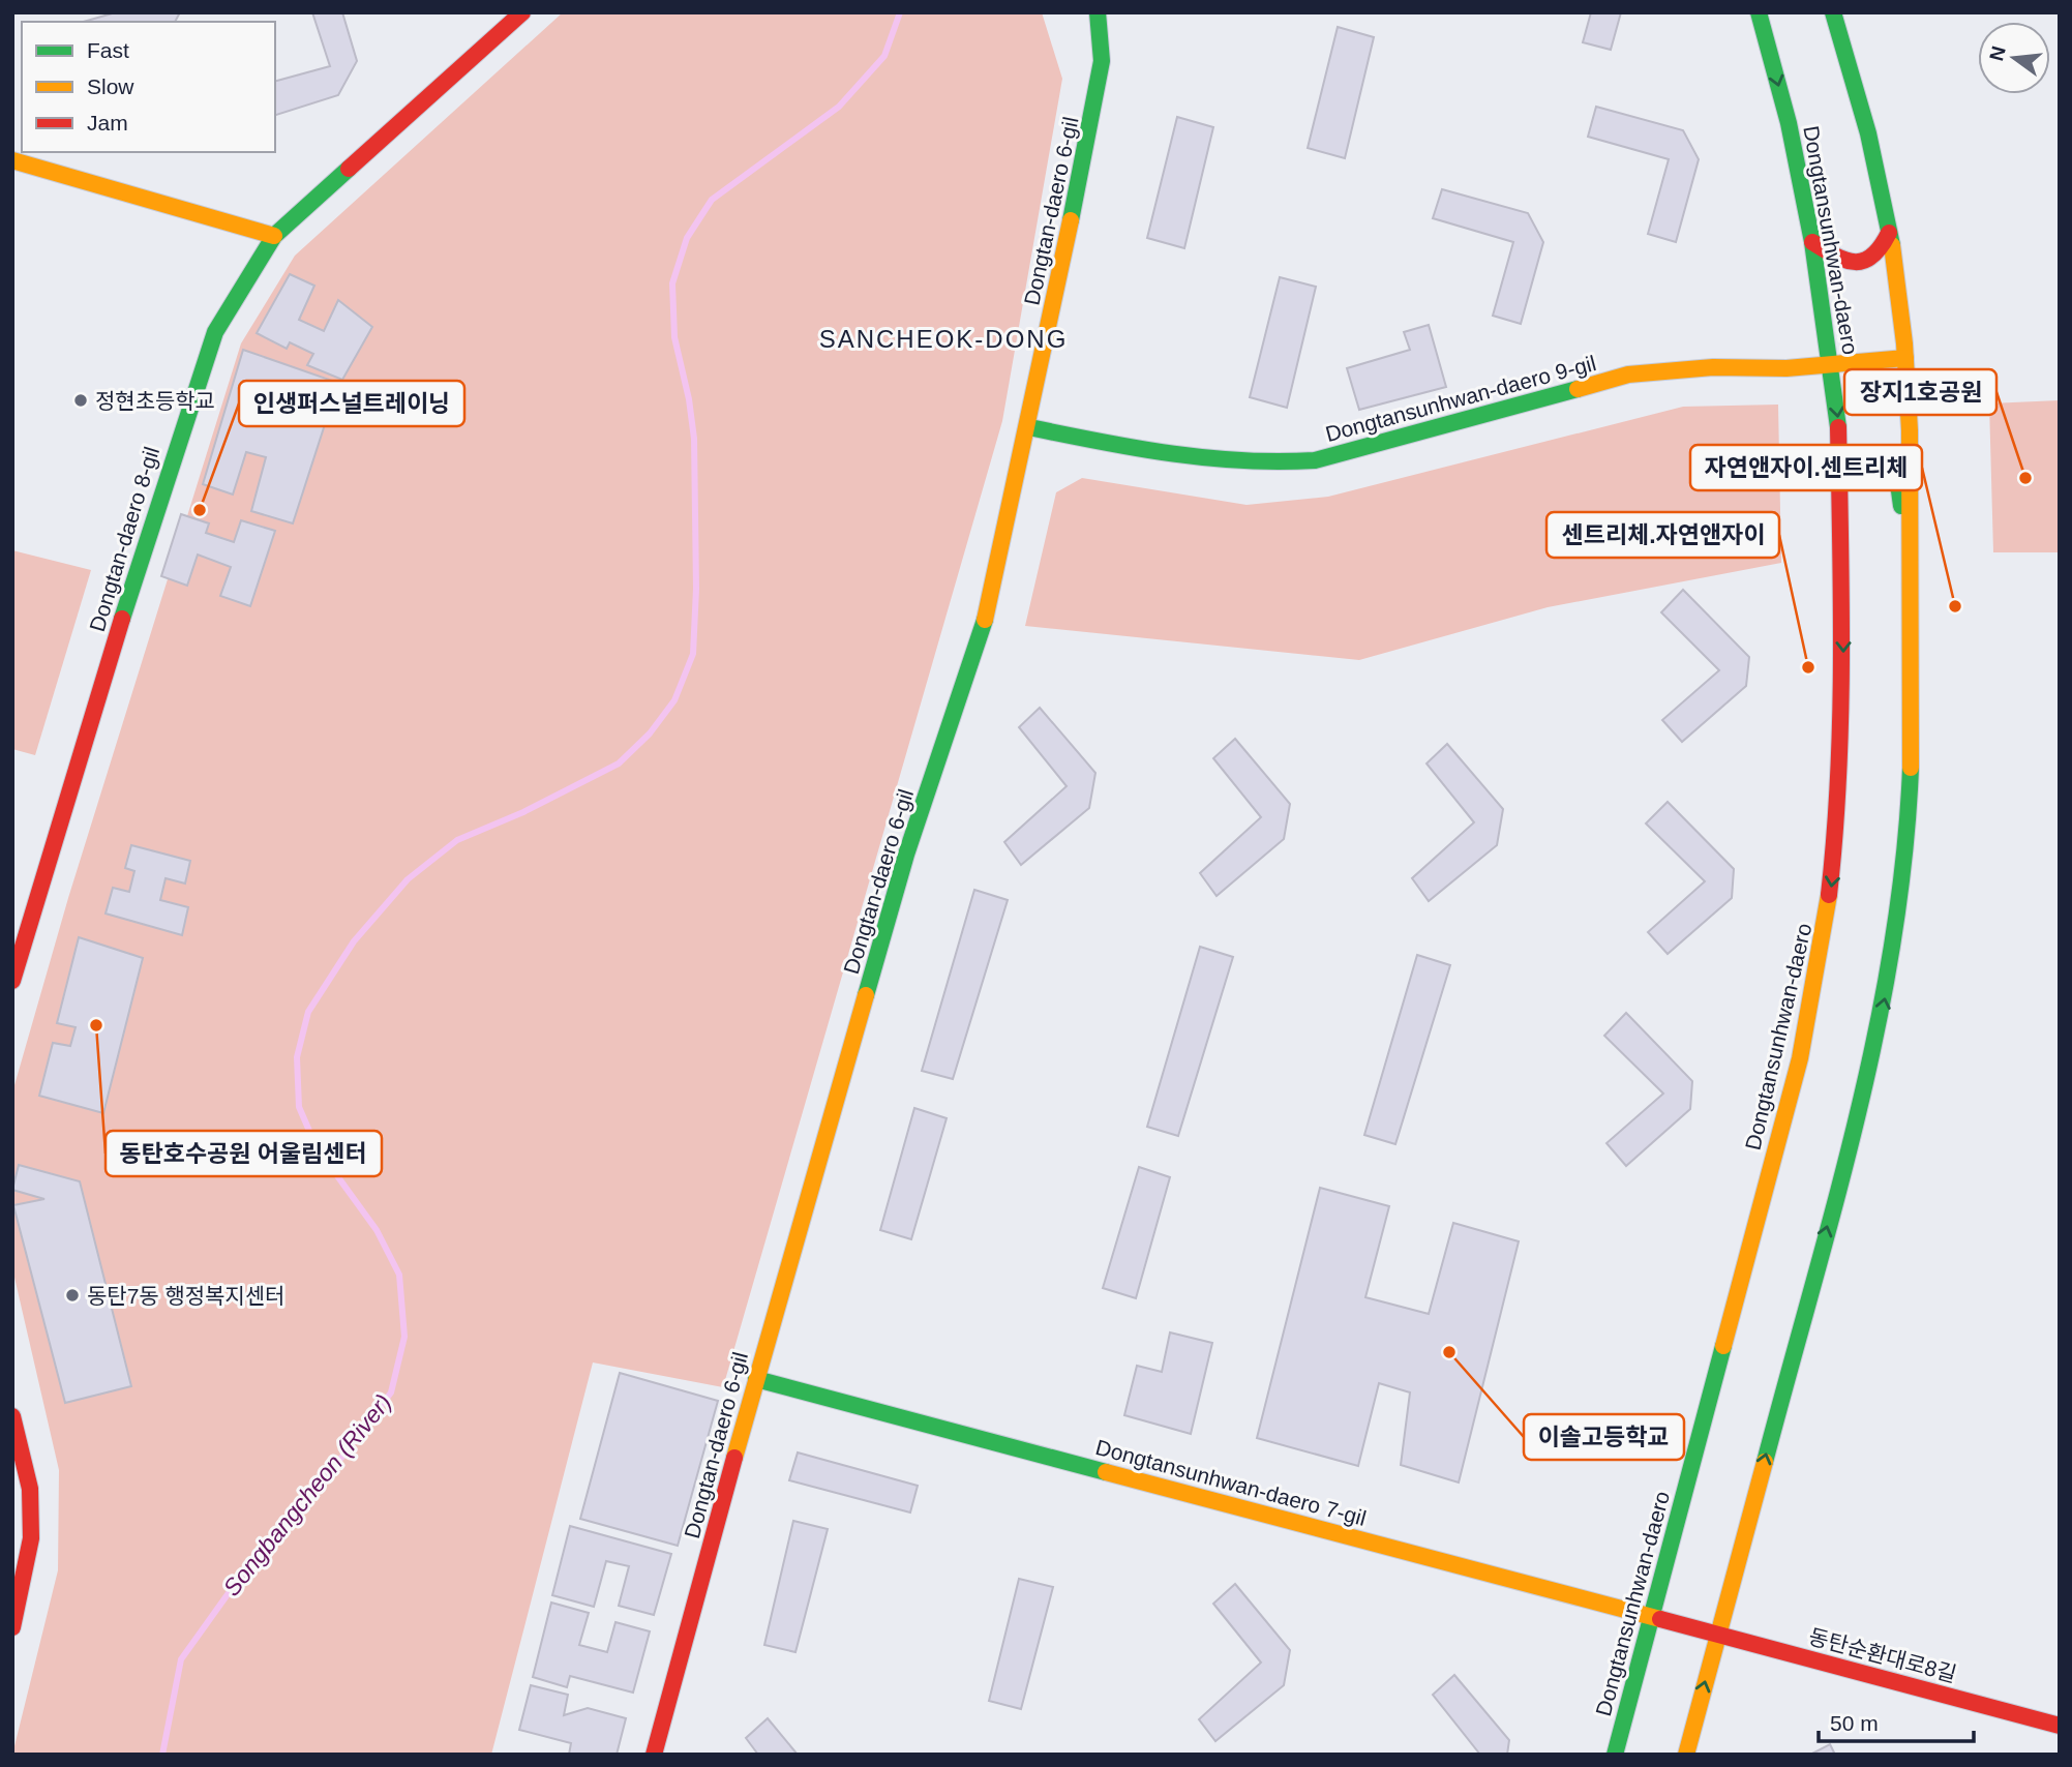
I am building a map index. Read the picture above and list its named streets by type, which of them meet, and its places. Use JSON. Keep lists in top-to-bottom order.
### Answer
{
  "streets": {
    "street": [
      "Dongtan-daero 6-gil",
      "Dongtansunhwan-daero",
      "Dongtansunhwan-daero 9-gil",
      "Dongtan-daero 8-gil",
      "Dongtansunhwan-daero 7-gil",
      "동탄순환대로8길"
    ]
  },
  "crossings": [
    ["Dongtan-daero 6-gil", "Dongtansunhwan-daero 9-gil"],
    ["Dongtan-daero 6-gil", "Dongtansunhwan-daero 7-gil"],
    ["Dongtansunhwan-daero", "Dongtansunhwan-daero 9-gil"],
    ["Dongtansunhwan-daero", "Dongtansunhwan-daero 7-gil"],
    ["Dongtansunhwan-daero 7-gil", "동탄순환대로8길"]
  ],
  "districts": ["SANCHEOK-DONG"],
  "water": ["Songbangcheon (River)"],
  "places": [
    "정현초등학교",
    "장지1호공원",
    "인생퍼스널트레이닝",
    "자연앤자이.센트리체",
    "센트리체.자연앤자이",
    "동탄호수공원 어울림센터",
    "동탄7동 행정복지센터",
    "이솔고등학교"
  ],
  "legend": ["Fast", "Slow", "Jam"],
  "scale_bar": "50 m",
  "north": "left"
}
